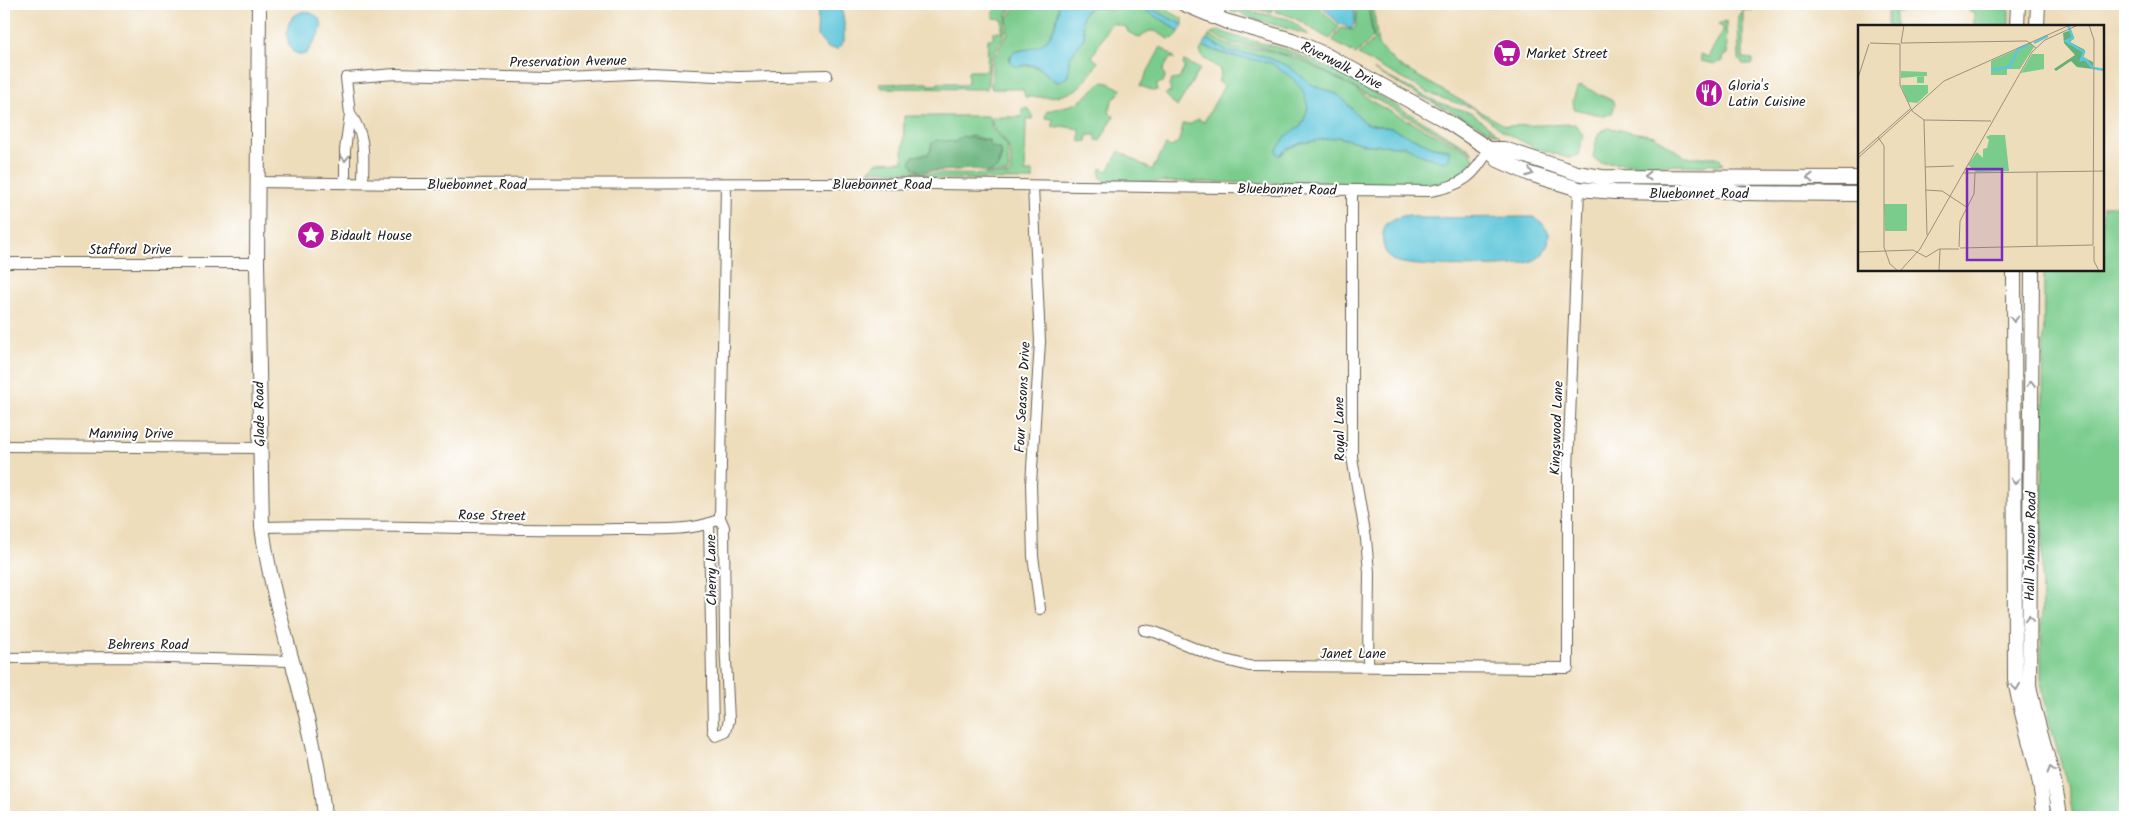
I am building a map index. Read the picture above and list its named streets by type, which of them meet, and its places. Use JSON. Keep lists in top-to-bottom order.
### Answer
{
  "streets": {
    "main road": [
      "Riverwalk Drive",
      "Bluebonnet Road",
      "Glade Road",
      "Hall Johnson Road"
    ],
    "street": [
      "Preservation Avenue",
      "Stafford Drive",
      "Four Seasons Drive",
      "Kingswood Lane",
      "Royal Lane",
      "Manning Drive",
      "Rose Street",
      "Cherry Lane",
      "Behrens Road",
      "Janet Lane"
    ]
  },
  "crossings": [
    ["Preservation Avenue", "Bluebonnet Road"],
    ["Riverwalk Drive", "Bluebonnet Road"],
    ["Bluebonnet Road", "Four Seasons Drive"],
    ["Bluebonnet Road", "Glade Road"],
    ["Bluebonnet Road", "Kingswood Lane"],
    ["Bluebonnet Road", "Royal Lane"],
    ["Bluebonnet Road", "Cherry Lane"],
    ["Stafford Drive", "Glade Road"],
    ["Glade Road", "Manning Drive"],
    ["Glade Road", "Rose Street"],
    ["Glade Road", "Behrens Road"],
    ["Kingswood Lane", "Janet Lane"],
    ["Royal Lane", "Janet Lane"],
    ["Rose Street", "Cherry Lane"]
  ],
  "places": {
    "supermarket": ["Market Street"],
    "restaurant": ["Gloria's Latin Cuisine"],
    "place": ["Bidault House"]
  }
}
